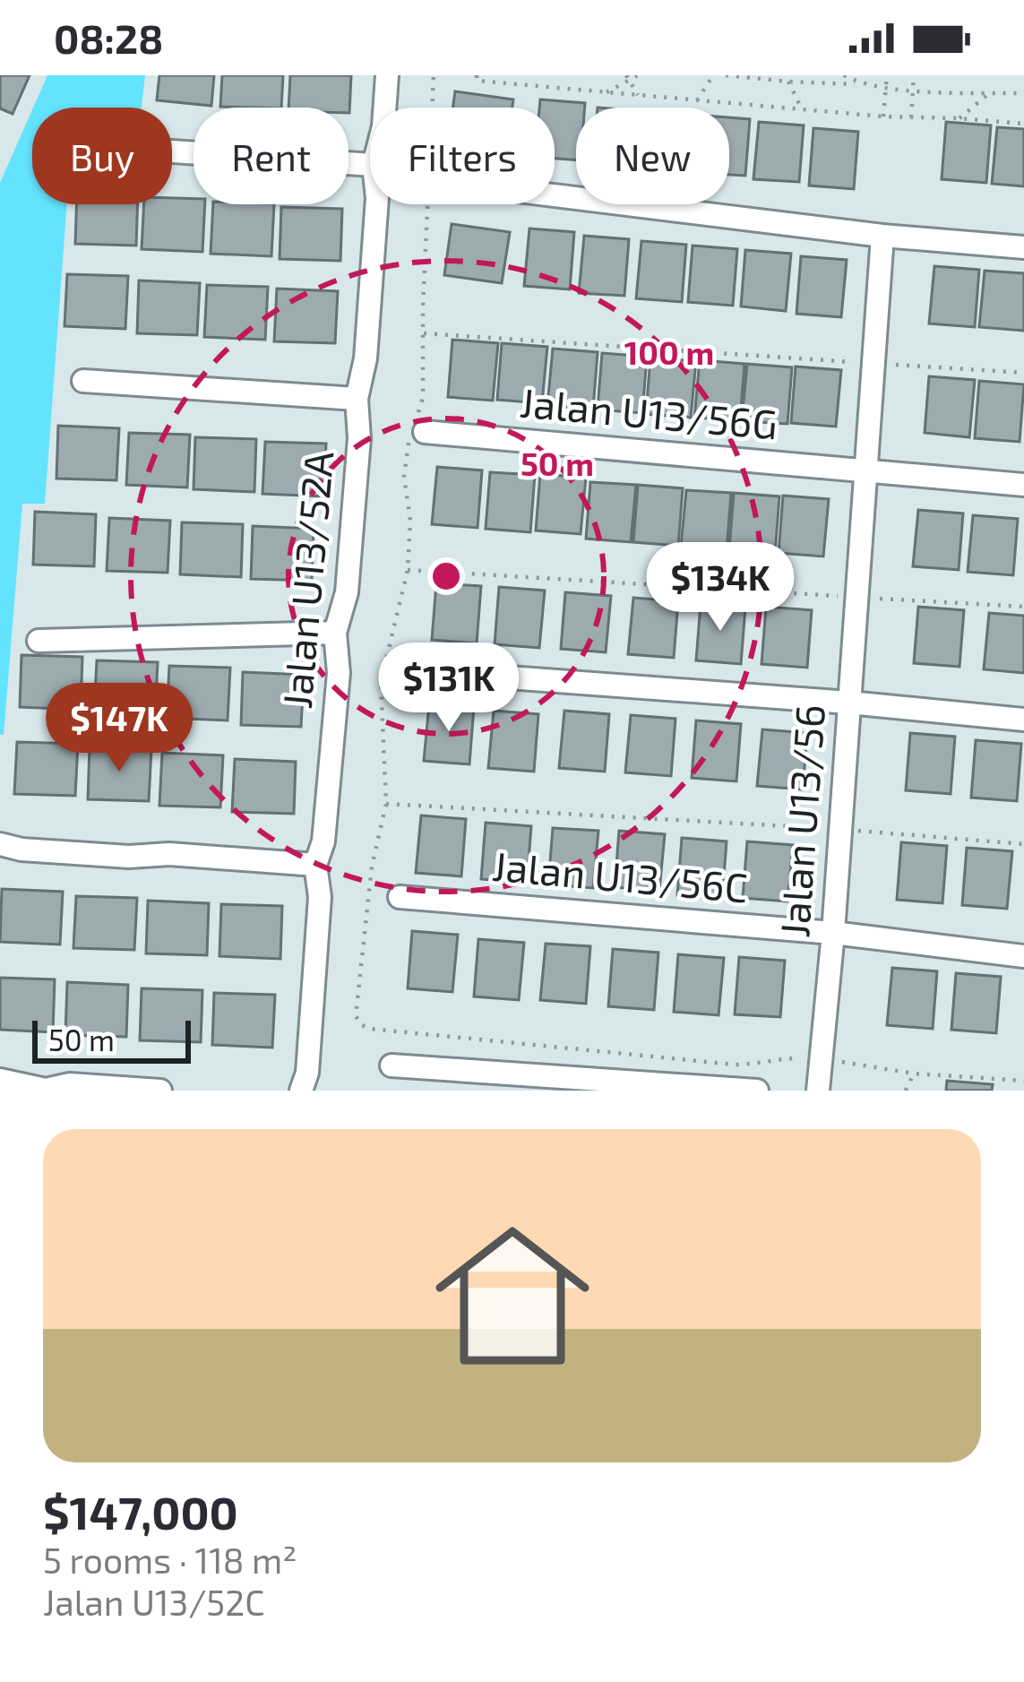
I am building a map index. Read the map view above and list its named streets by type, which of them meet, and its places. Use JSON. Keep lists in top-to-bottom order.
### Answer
{
  "streets": {
    "street": [
      "Jalan U13/56G",
      "Jalan U13/52A",
      "Jalan U13/56",
      "Jalan U13/56C"
    ]
  },
  "crossings": [
    ["Jalan U13/56G", "Jalan U13/56"],
    ["Jalan U13/56", "Jalan U13/56C"]
  ],
  "scale_bar": "50 m",
  "page": {
    "status": "08:28",
    "chip": [
      "Buy",
      "Rent",
      "Filters",
      "New"
    ],
    "price": ["$134K", "$131K", "$147K"],
    "scale": "50 m",
    "list": [
      {
        "name": "$147,000",
        "note": "5 rooms · 118 m² · Jalan U13/52C"
      }
    ]
  },
  "rings": ["100 m", "50 m"]
}
